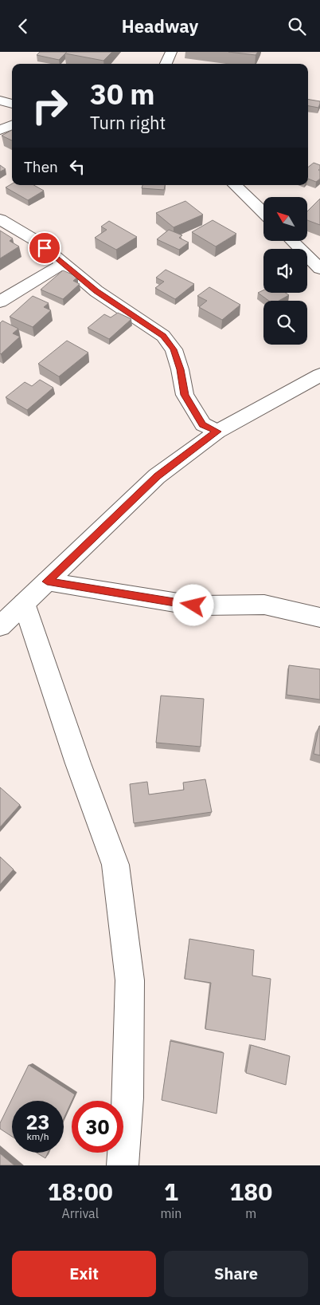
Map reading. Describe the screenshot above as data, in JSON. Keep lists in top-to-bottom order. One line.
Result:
{"north":"top left","page":{"header":"Headway","turn":["30 m","Turn right"],"then":"Then","speed":"23 km/h","limit":"30","eta":["18:00","Arrival","1","min","180","m"],"buttons":["Exit","Share"]}}
